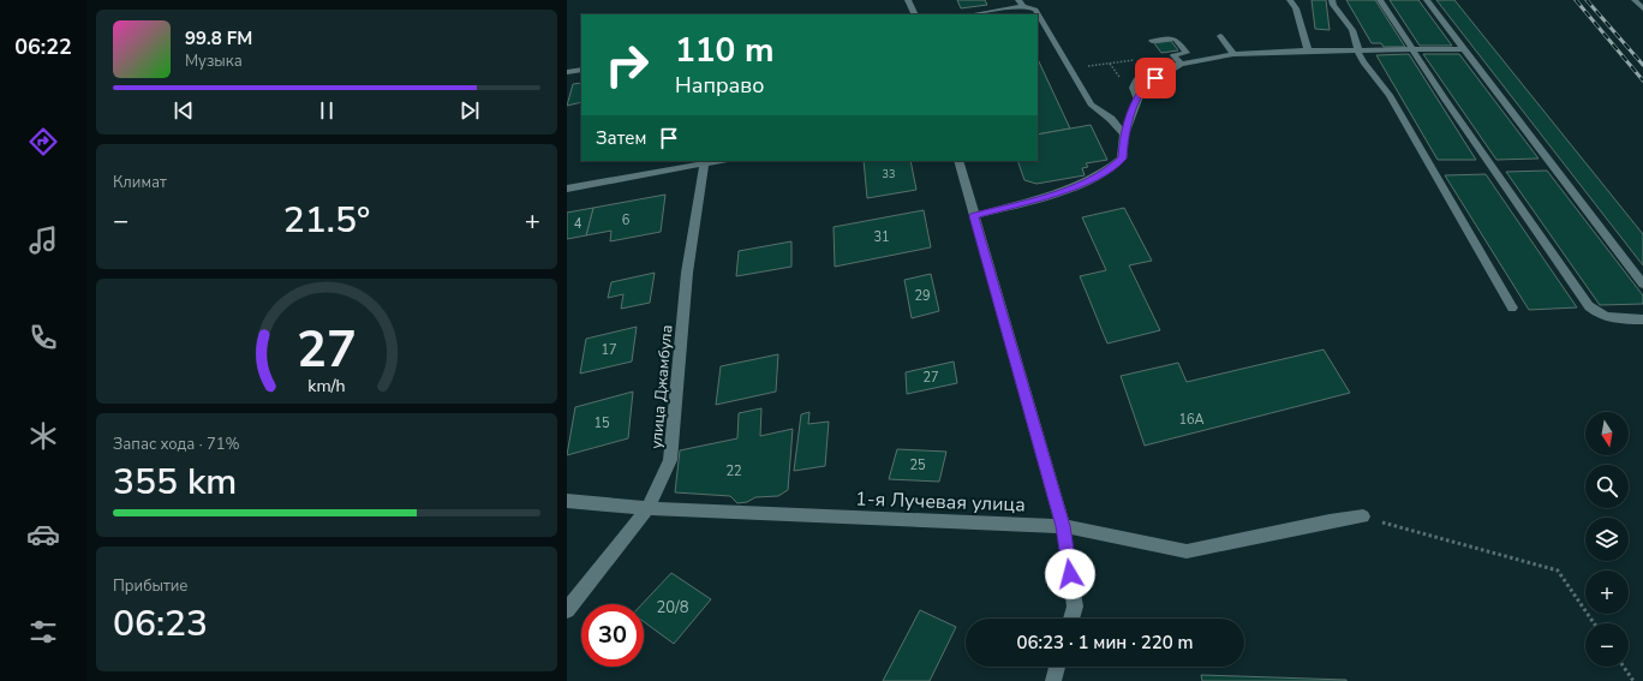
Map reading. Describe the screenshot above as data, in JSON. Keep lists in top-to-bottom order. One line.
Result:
{"streets":{"street":["улица Джамбула","1-я Лучевая улица"]},"crossings":[["улица Джамбула","1-я Лучевая улица"]],"house_numbers":["33","6","4","31","29","17","27","16А","15","25","22","20/8"],"north":"bottom","page":{"tabs":"06:22","turn":["110 m","Направо"],"song":["99.8 FM","Музыка"],"then":"Затем","tile":["Климат",["Запас хода · 71%","355 km"],["Прибытие","06:23"]],"heat":["−","21.5°","+"],"map_buttons":["+","−"],"limit":"30","trip":"06:23 · 1 мин · 220 m","gauge":["27","km/h"]}}
